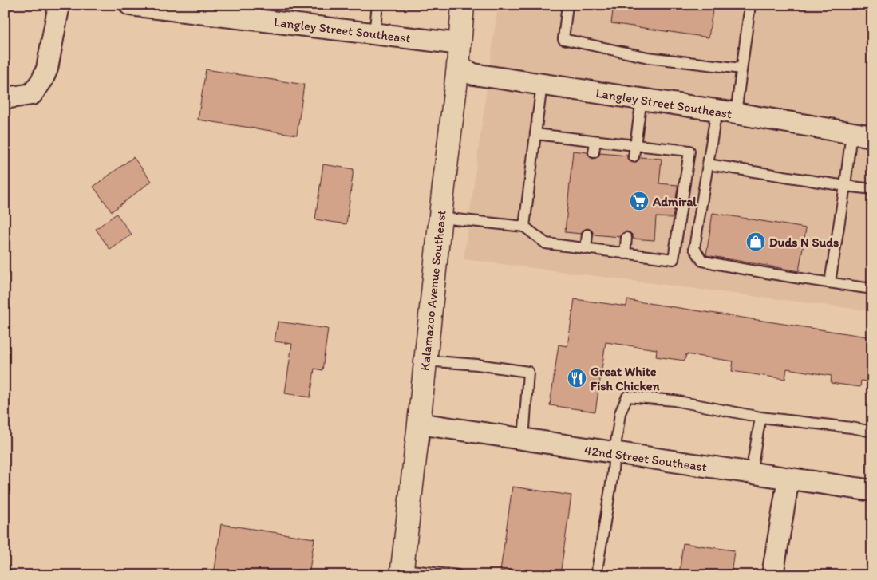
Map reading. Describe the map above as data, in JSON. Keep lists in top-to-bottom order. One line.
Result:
{"streets":{"main road":["Kalamazoo Avenue Southeast"],"street":["Langley Street Southeast","42nd Street Southeast"]},"crossings":[["Langley Street Southeast","Kalamazoo Avenue Southeast"],["Kalamazoo Avenue Southeast","42nd Street Southeast"]],"places":{"supermarket":["Admiral"],"shop":["Duds N Suds"],"restaurant":["Great White Fish Chicken"]}}
